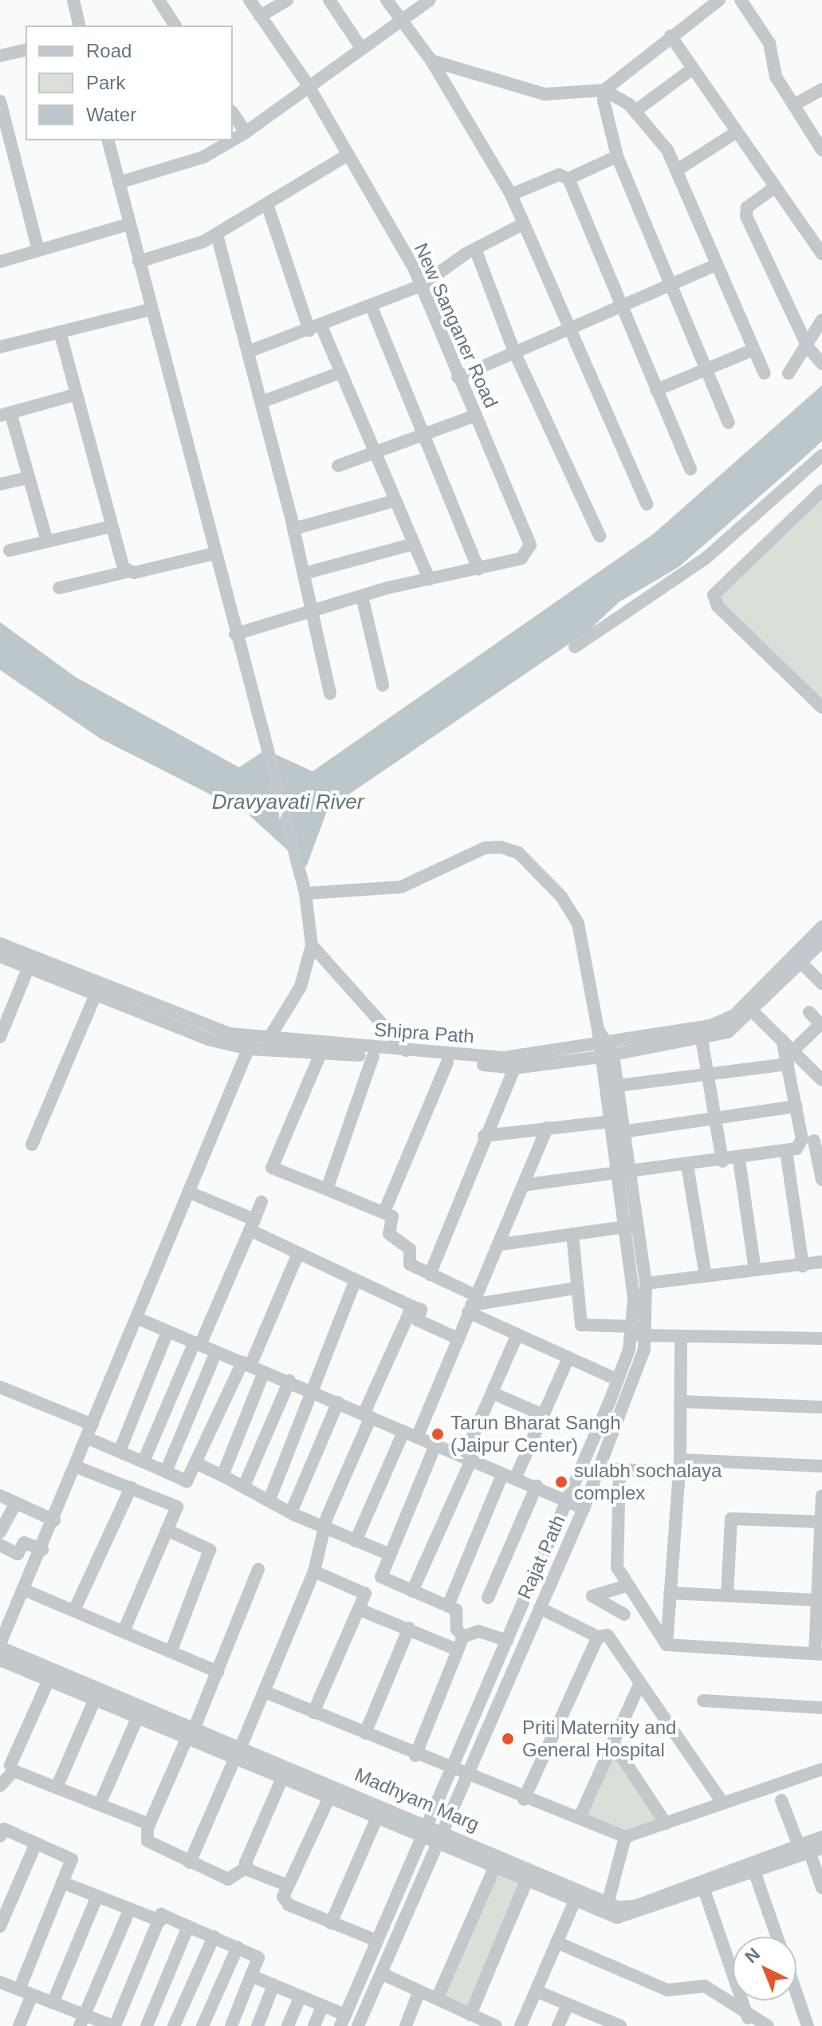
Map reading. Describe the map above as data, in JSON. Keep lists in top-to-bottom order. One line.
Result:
{"streets":{"street":["New Sanganer Road","Shipra Path","Rajat Path","Madhyam Marg"]},"crossings":[["Shipra Path","Rajat Path"],["Rajat Path","Madhyam Marg"]],"water":["Dravyavati River"],"places":["Tarun Bharat Sangh (Jaipur Center)","sulabh sochalaya complex","Priti Maternity and General Hospital"],"legend":["Road","Park","Water"],"north":"top left"}
